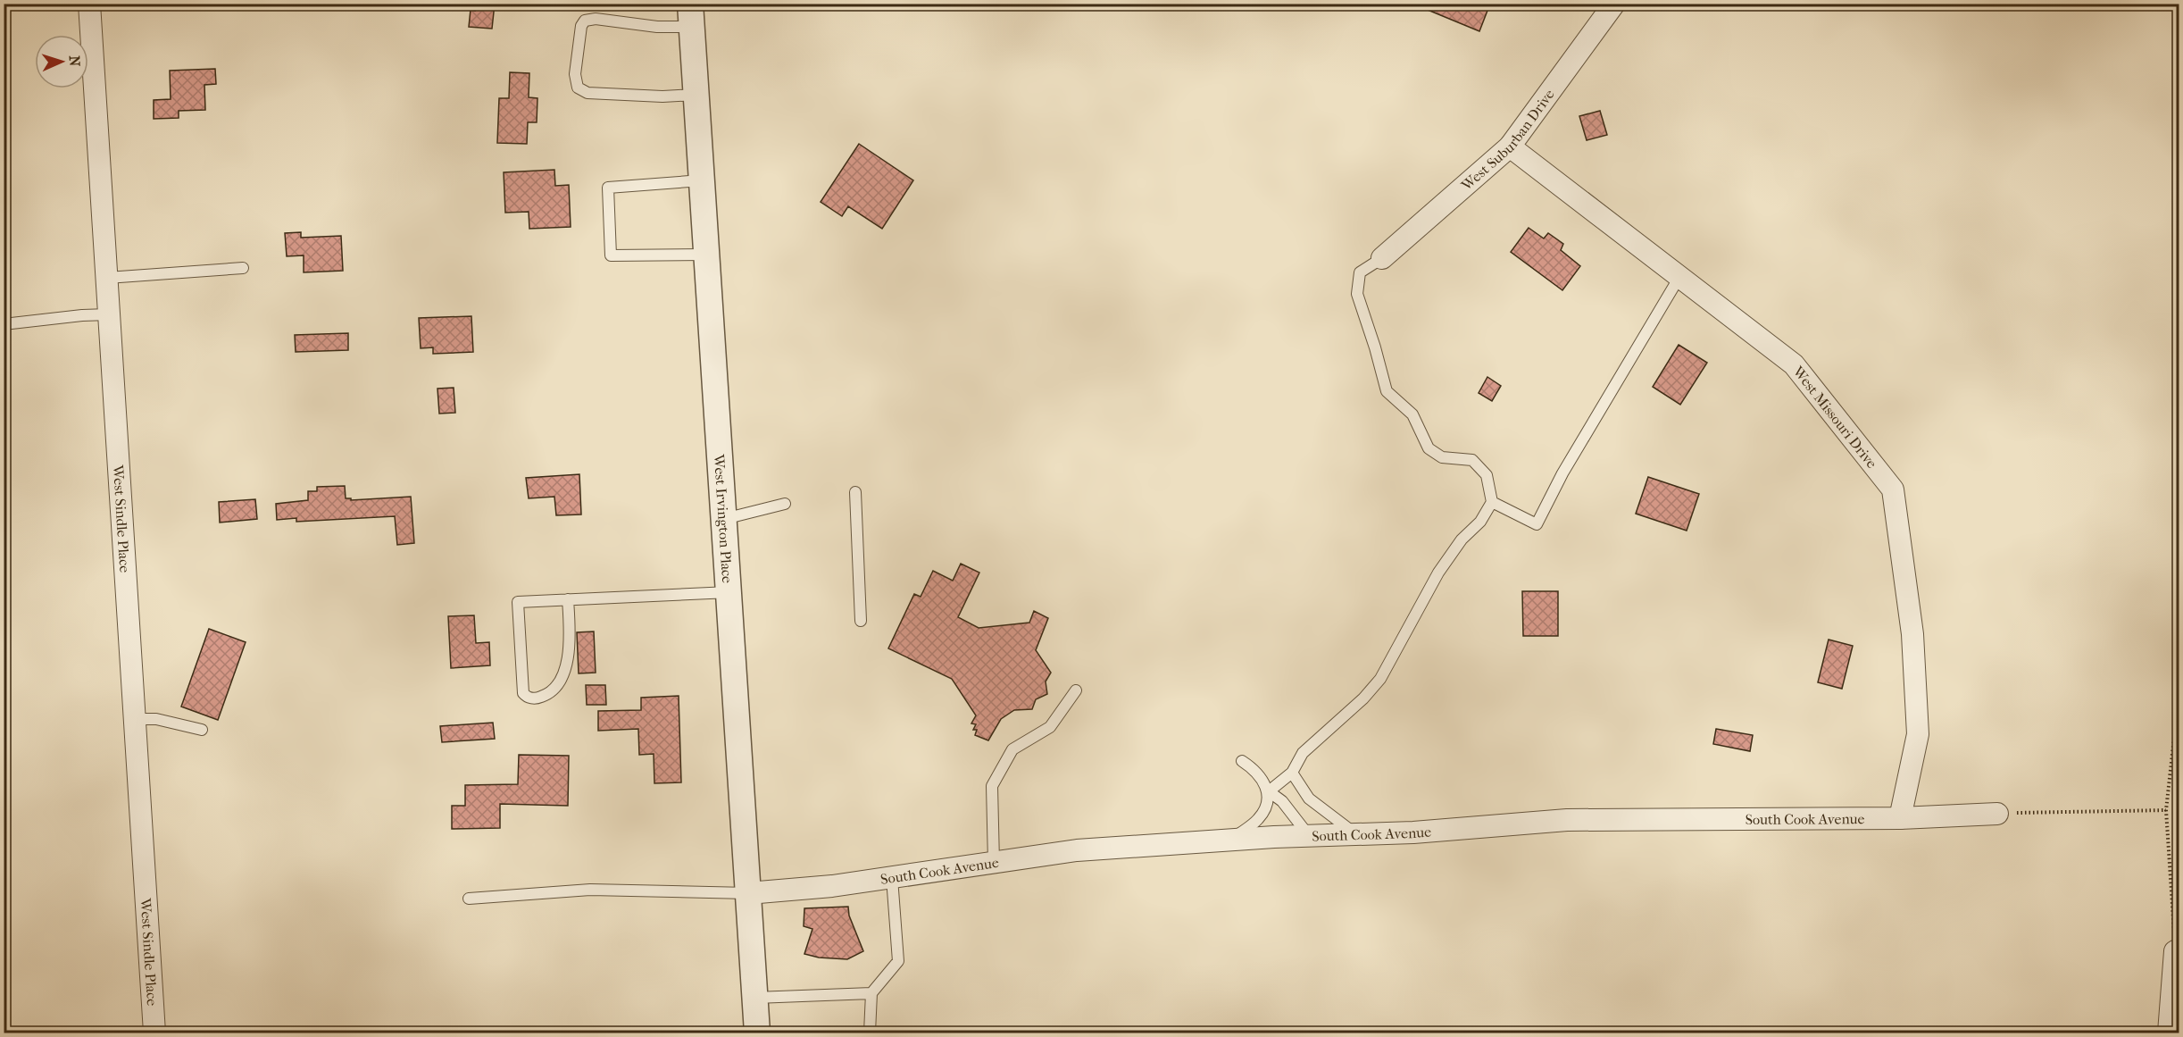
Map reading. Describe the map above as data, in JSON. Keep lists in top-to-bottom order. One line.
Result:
{"streets":{"street":["West Suburban Drive","West Missouri Drive","West Sindle Place","West Irvington Place","South Cook Avenue"]},"crossings":[["West Suburban Drive","West Missouri Drive"],["West Missouri Drive","South Cook Avenue"],["West Irvington Place","South Cook Avenue"]],"north":"right"}
